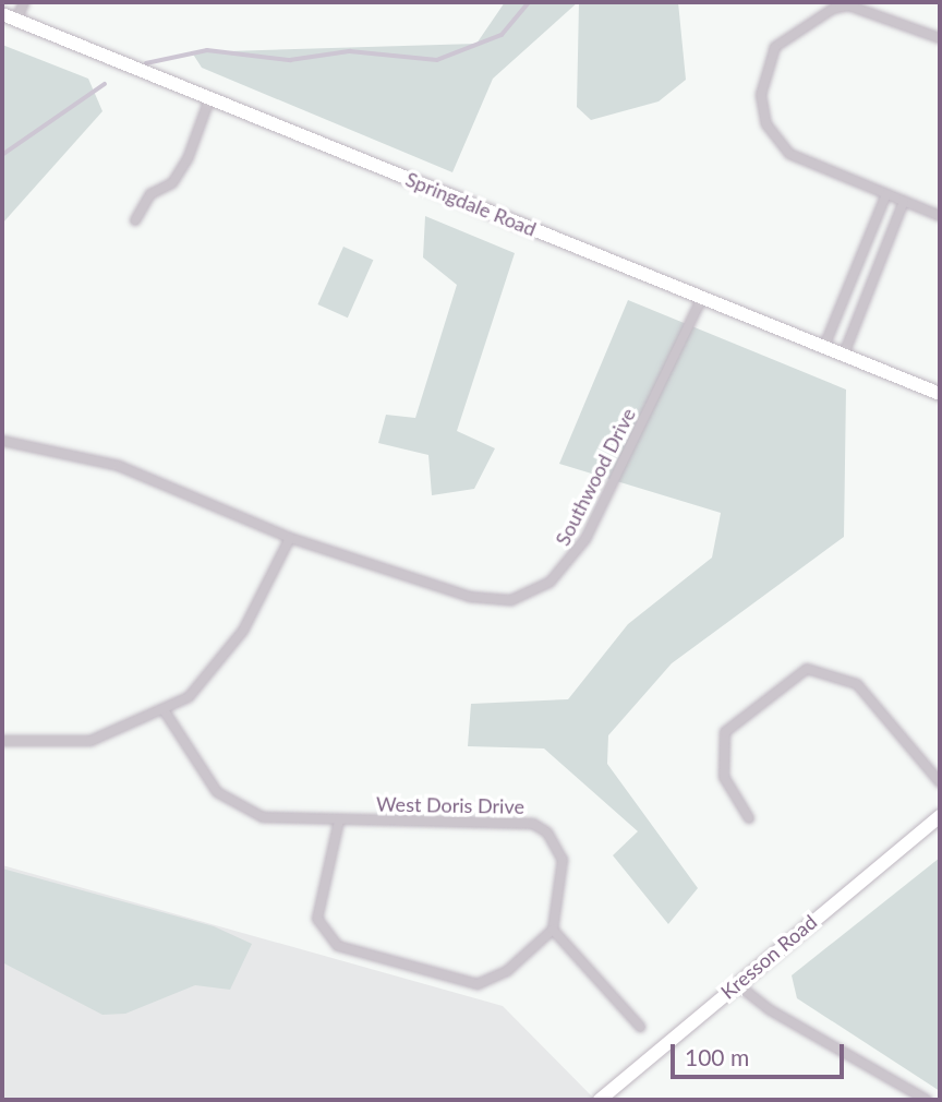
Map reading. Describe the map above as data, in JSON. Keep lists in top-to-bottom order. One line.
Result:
{"streets":{"main road":["Springdale Road","Kresson Road"],"street":["Southwood Drive","West Doris Drive"]},"crossings":[["Springdale Road","Southwood Drive"]],"scale_bar":"100 m"}
